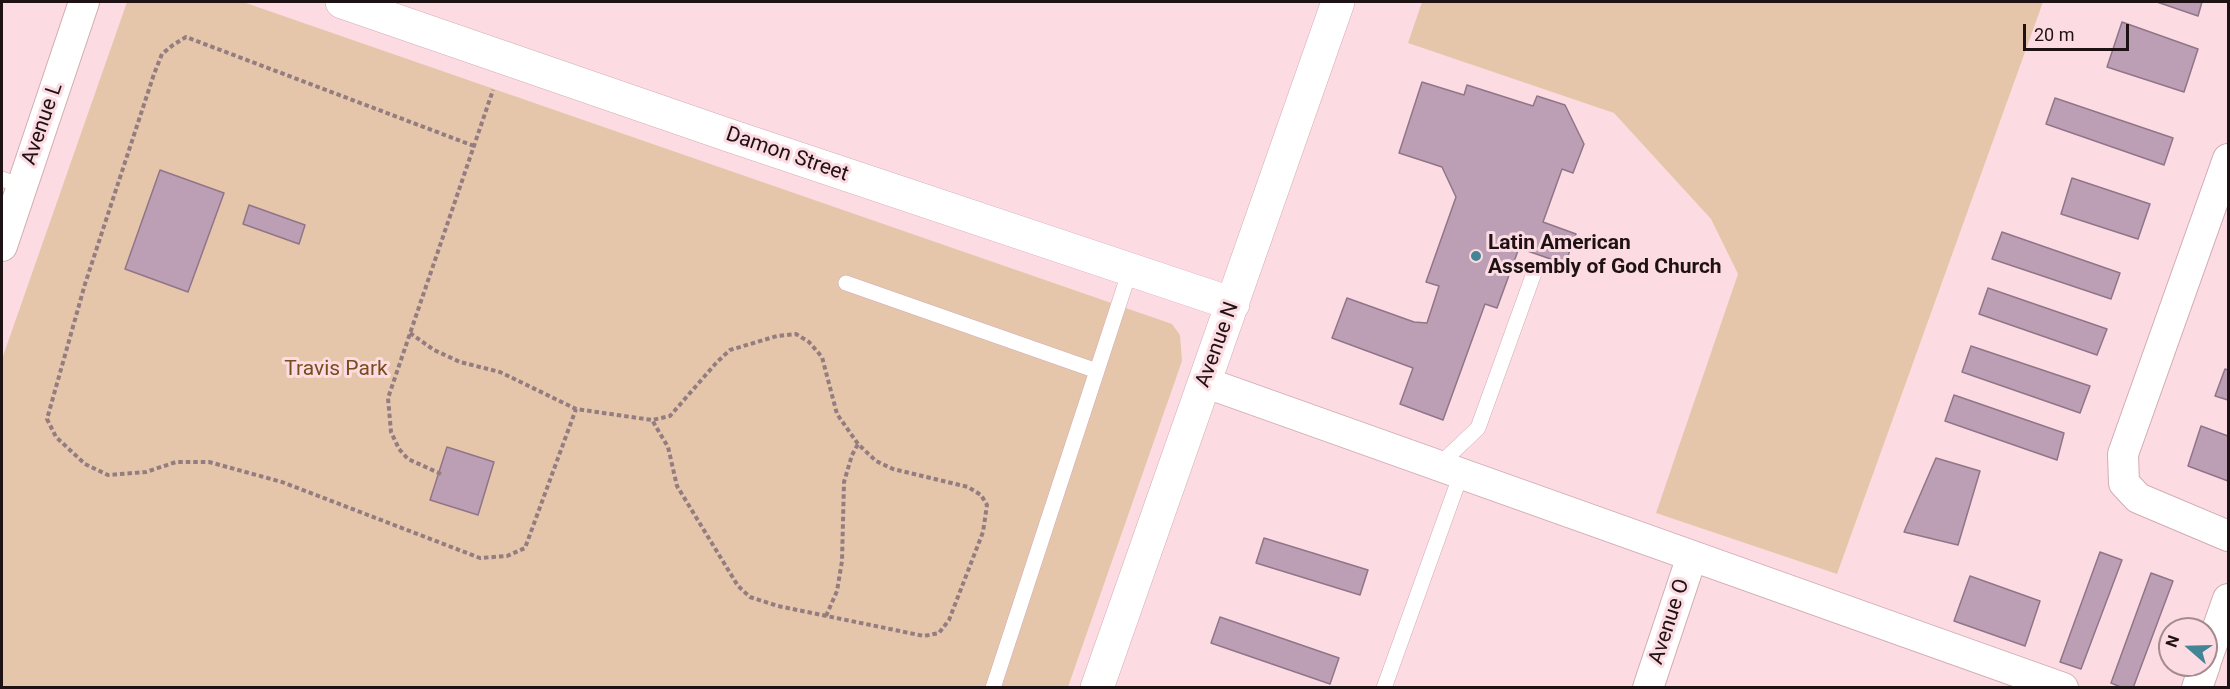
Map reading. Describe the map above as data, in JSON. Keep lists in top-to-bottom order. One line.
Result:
{"streets":{"street":["Avenue L","Damon Street","Avenue N","Avenue O"]},"crossings":[["Damon Street","Avenue N"]],"parks":["Travis Park"],"places":["Latin American Assembly of God Church"],"scale_bar":"20 m","north":"left"}
